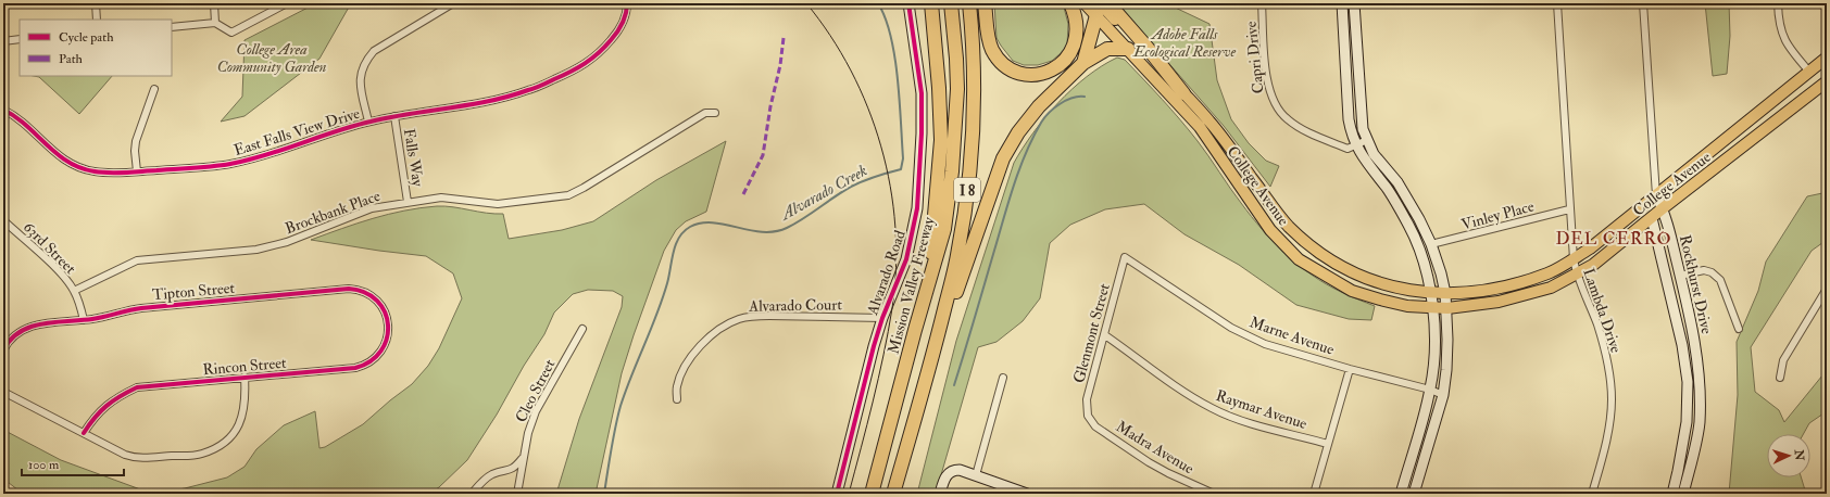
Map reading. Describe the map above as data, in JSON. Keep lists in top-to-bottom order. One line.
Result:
{"streets":{"highway":["I 8","Mission Valley Freeway"],"main road":["College Avenue"],"street":["Capri Drive","East Falls View Drive","Falls Way","Brockbank Place","Vinley Place","63rd Street","Alvarado Road","Rockhurst Drive","Tipton Street","Alvarado Court","Lambda Drive","Glenmont Street","Marne Avenue","Rincon Street","Cleo Street","Raymar Avenue","Madra Avenue"]},"crossings":[["East Falls View Drive","Falls Way"],["Falls Way","Brockbank Place"],["College Avenue","Rockhurst Drive"],["College Avenue","Lambda Drive"],["Brockbank Place","63rd Street"],["Vinley Place","Lambda Drive"],["63rd Street","Tipton Street"],["Alvarado Road","Alvarado Court"],["Tipton Street","Rincon Street"],["Glenmont Street","Marne Avenue"],["Glenmont Street","Raymar Avenue"],["Glenmont Street","Madra Avenue"]],"districts":["DEL CERRO"],"water":["Alvarado Creek"],"parks":["Adobe Falls Ecological Reserve","College Area Community Garden"],"legend":["Cycle path","Path"],"scale_bar":"100 m","north":"right"}
